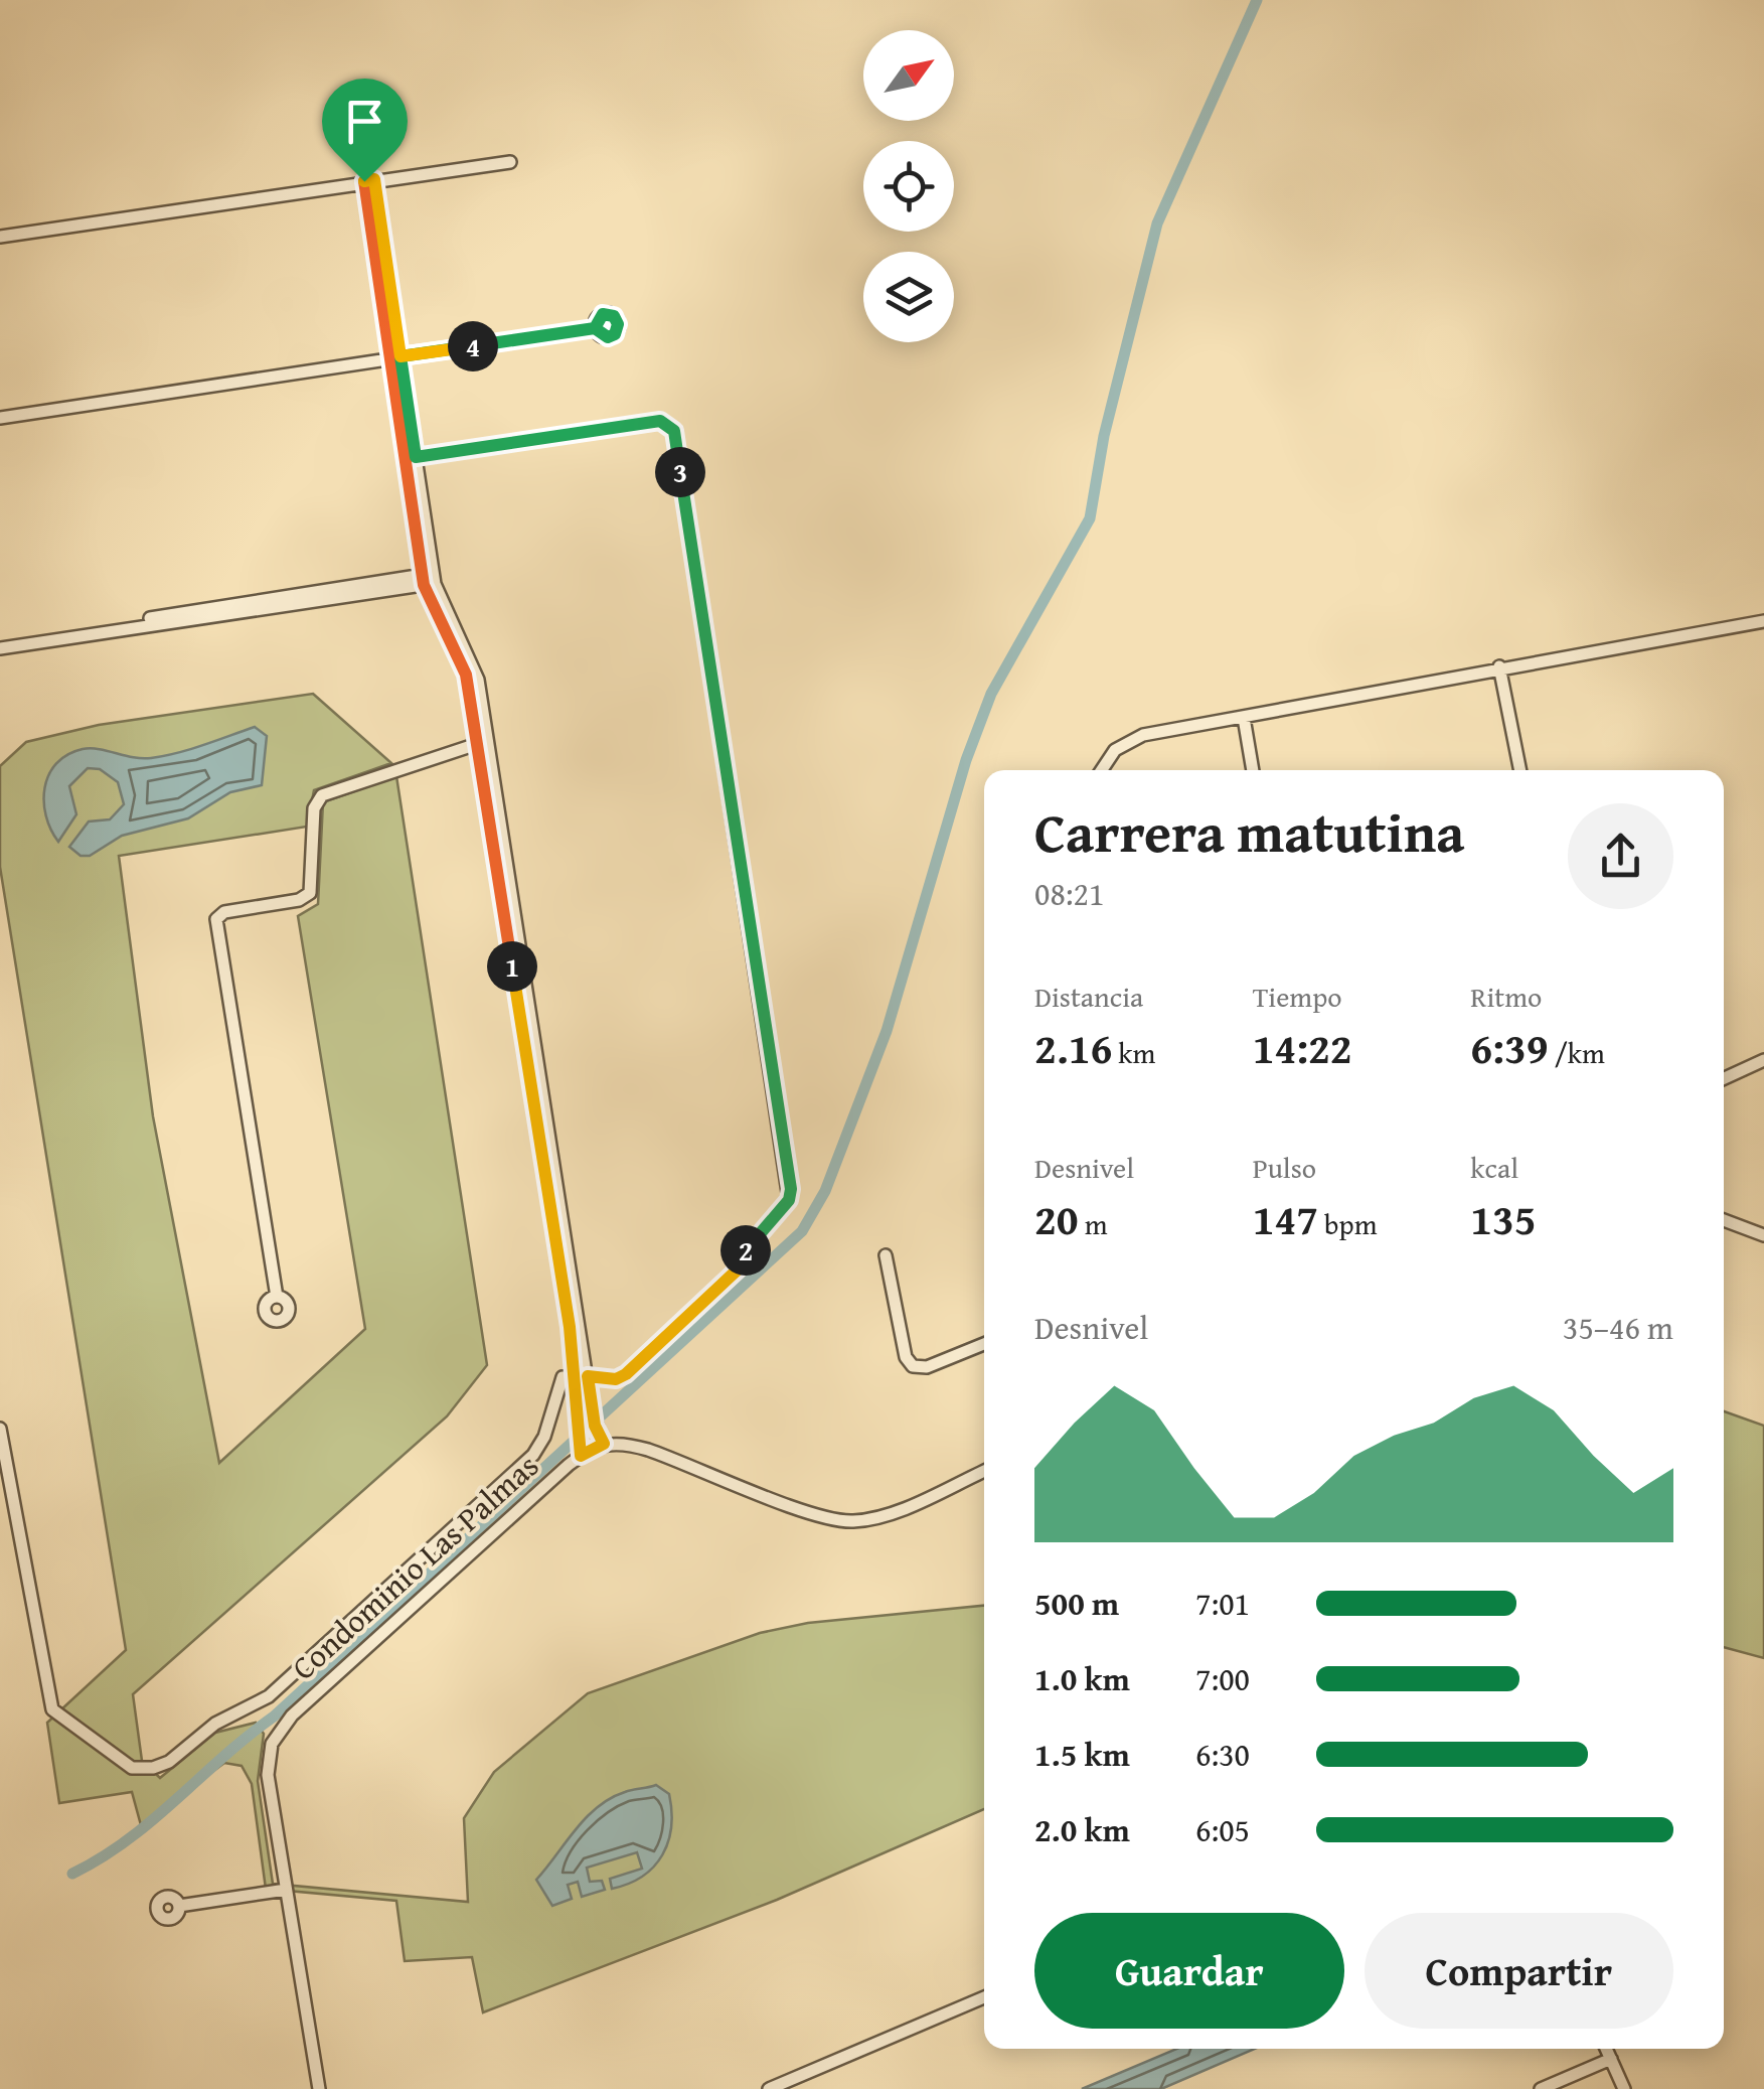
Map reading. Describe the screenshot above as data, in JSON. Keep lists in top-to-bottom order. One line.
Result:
{"streets":{"street":["Condominio Las Palmas"]},"north":"top right","page":{"pins":["4","3","1","2"],"heading":["Carrera matutina","08:21"],"stats":[["Distancia","2.16 km"],["Tiempo","14:22"],["Ritmo","6:39 /km"],["Desnivel","20 m"],["Pulso","147 bpm"],["kcal","135"]],"chart":["Desnivel","35–46 m"],"list":[{"name":"500 m","note":"7:01"},{"name":"1.0 km","note":"7:00"},{"name":"1.5 km","note":"6:30"},{"name":"2.0 km","note":"6:05"}],"buttons":["Guardar","Compartir"]}}
